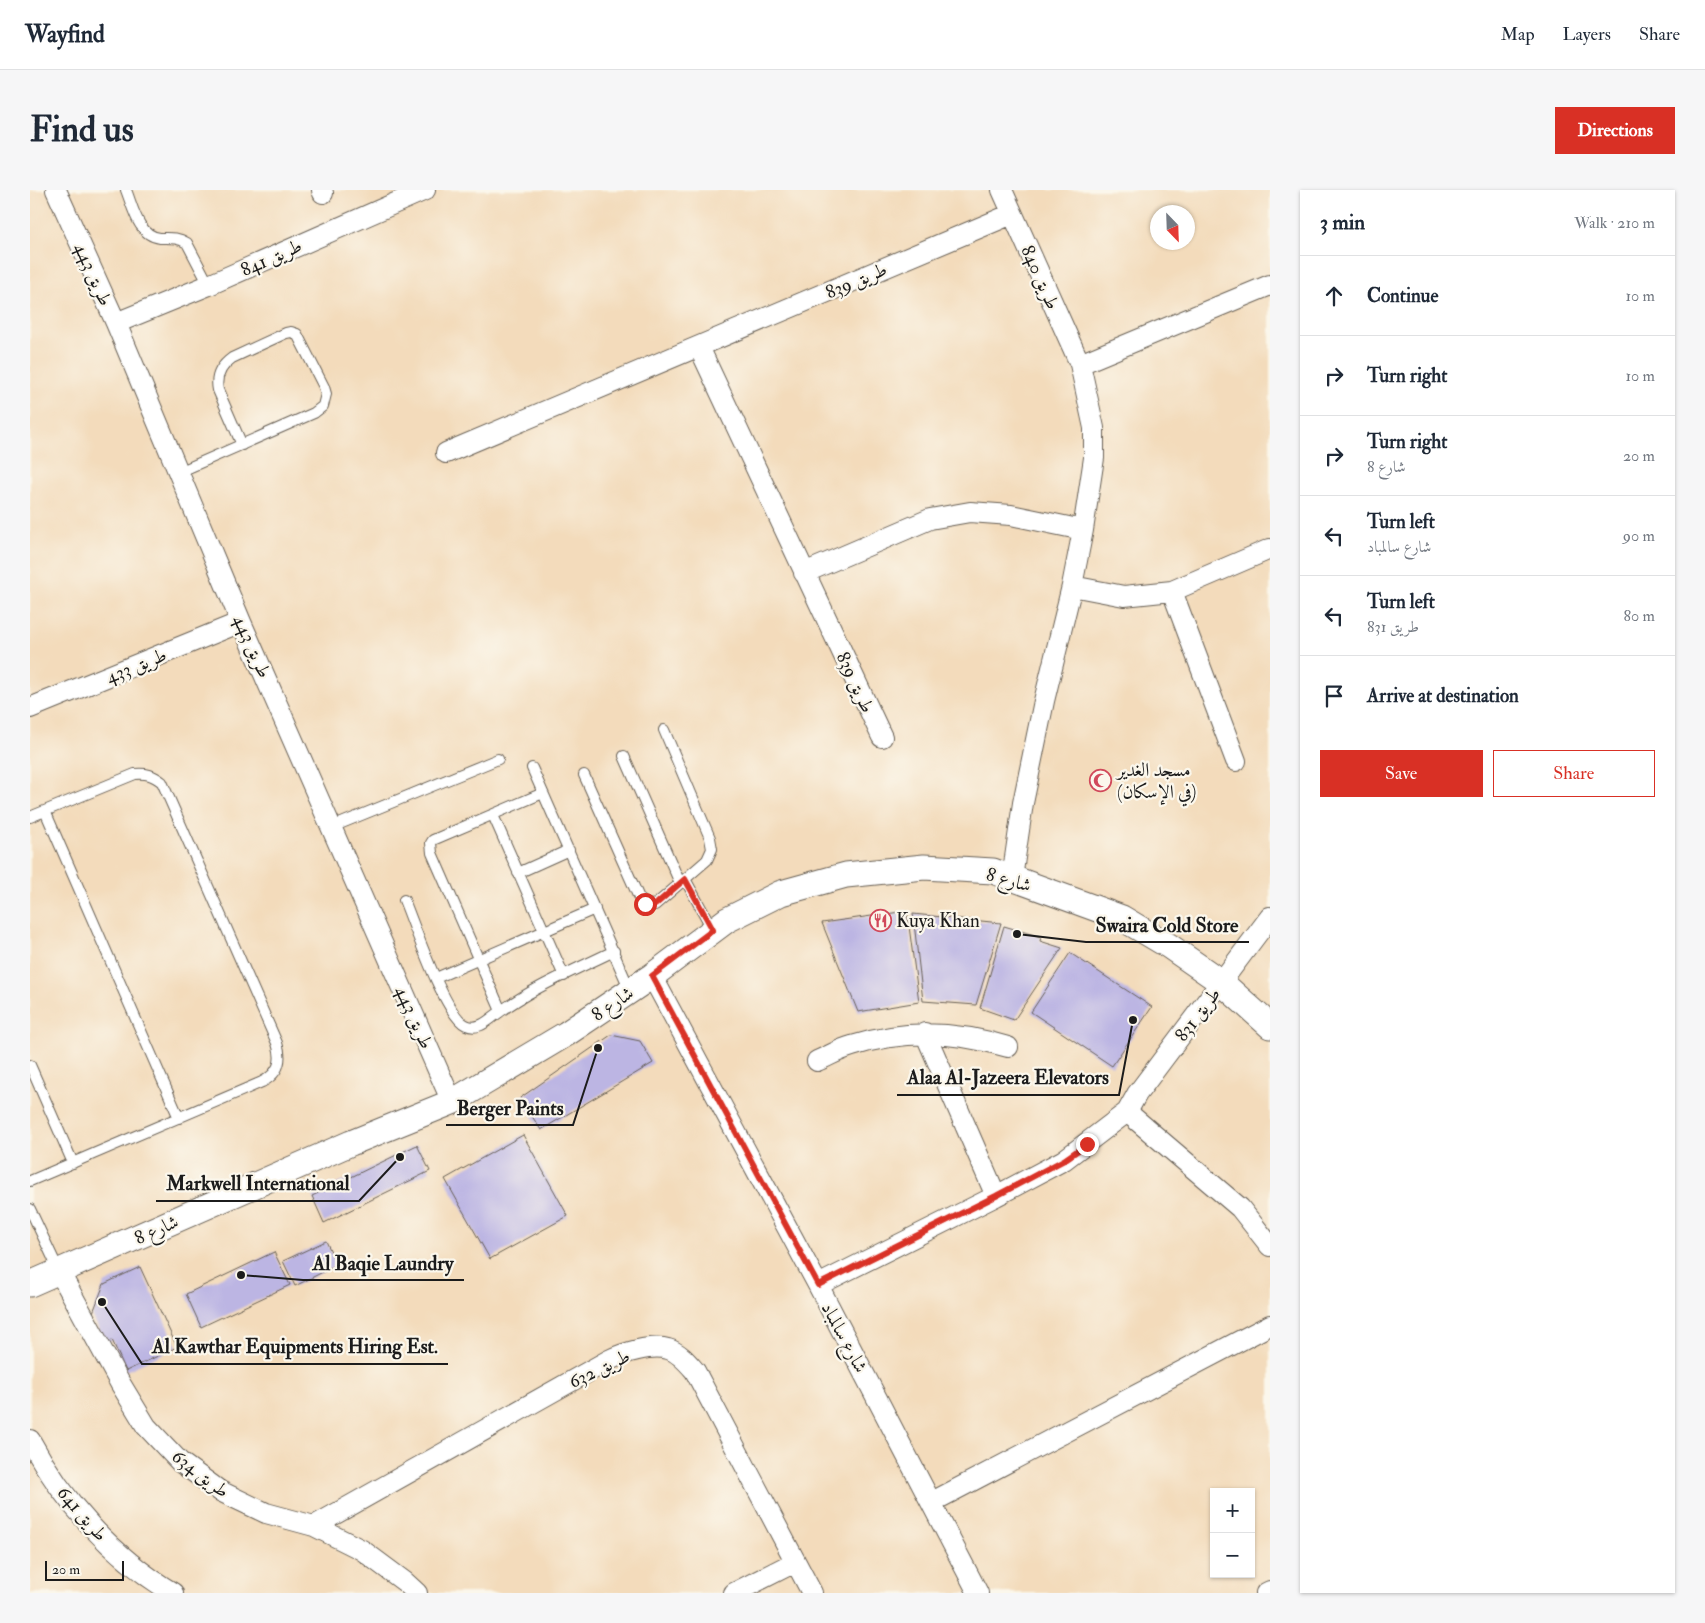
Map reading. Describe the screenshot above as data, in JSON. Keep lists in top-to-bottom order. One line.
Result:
{"streets":{"street":["طريق 841","طريق 443","طريق 840","طريق 839","طريق 433","شارع 8","طريق 831","شارع سالمباد","طريق 632","طريق 634","طريق 641"]},"crossings":[["طريق 841","طريق 443"],["طريق 443","طريق 433"],["طريق 443","شارع 8"],["طريق 840","طريق 839"],["طريق 840","شارع 8"],["شارع 8","طريق 831"],["شارع 8","شارع سالمباد"],["شارع 8","طريق 634"],["طريق 831","شارع سالمباد"],["طريق 632","طريق 634"]],"places":{"mosque":["مسجد الغدير (في الإسكان)"],"restaurant":["Kuya Khan"],"other":["Swaira Cold Store","Alaa Al-Jazeera Elevators","Berger Paints","Markwell International","Al Baqie Laundry","Al Kawthar Equipments Hiring Est."]},"scale_bar":"20 m","north":"bottom right","page":{"header":"Wayfind","nav":["Map","Layers","Share"],"buttons":["Directions",["Save","Share"]],"title":"Find us","heading":["3 min","Walk · 210 m"],"list":[["Continue","10 m"],["Turn right","10 m"],["Turn right","شارع 8","20 m"],["Turn left","شارع سالمباد","90 m"],["Turn left","طريق 831","80 m"],"Arrive at destination"],"map_buttons":["+","−"],"scale":"20 m"}}
